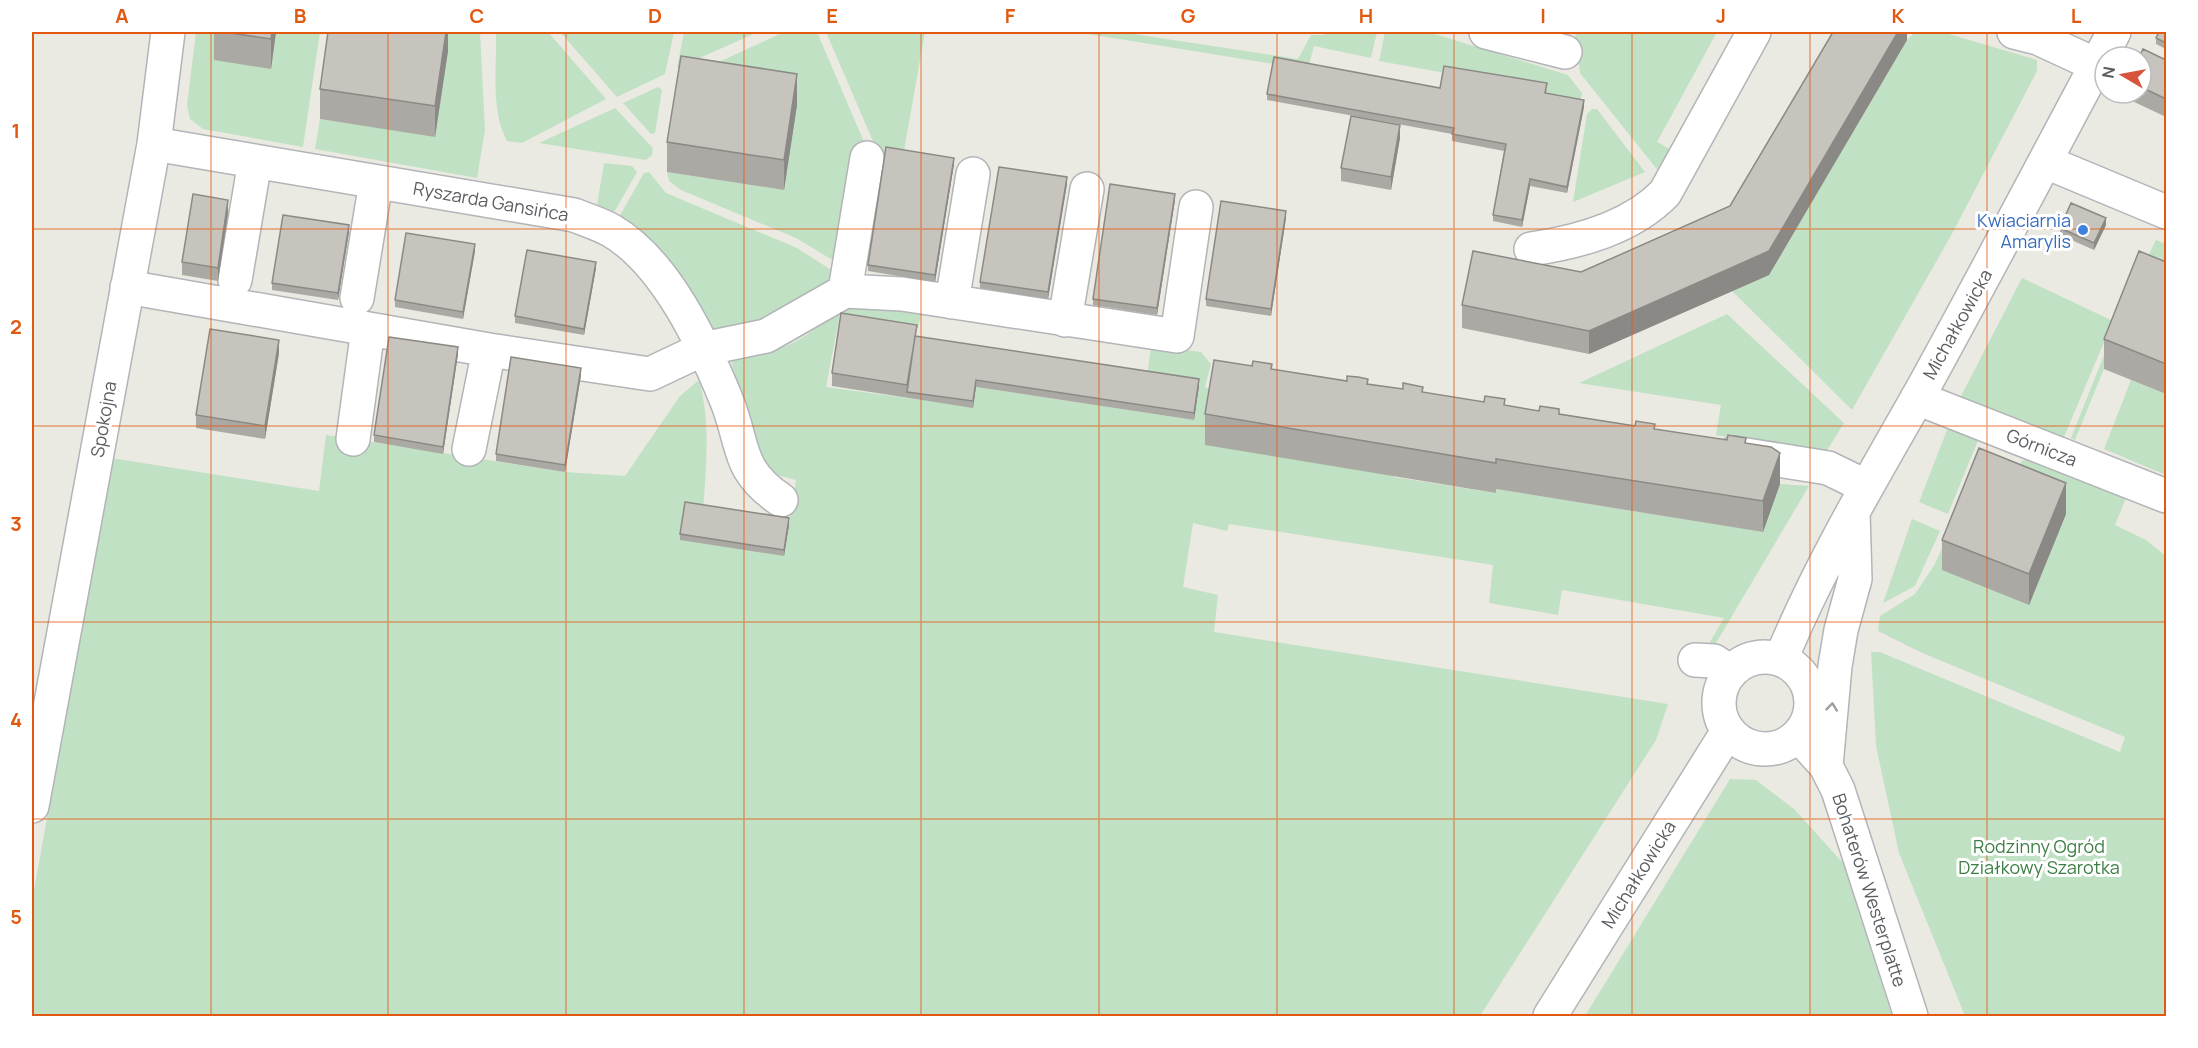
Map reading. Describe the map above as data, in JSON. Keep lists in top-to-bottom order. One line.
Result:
{"streets":{"street":["Ryszarda Gansińca","Michałkowicka","Spokojna","Górnicza","Bohaterów Westerplatte"]},"crossings":[["Ryszarda Gansińca","Spokojna"],["Michałkowicka","Górnicza"],["Michałkowicka","Bohaterów Westerplatte"]],"parks":["Rodzinny Ogród Działkowy Szarotka"],"places":["Kwiaciarnia Amarylis"],"north":"left","grid":{"columns":["A","B","C","D","E","F","G","H","I","J","K","L"],"rows":["1","2","3","4","5"]}}
